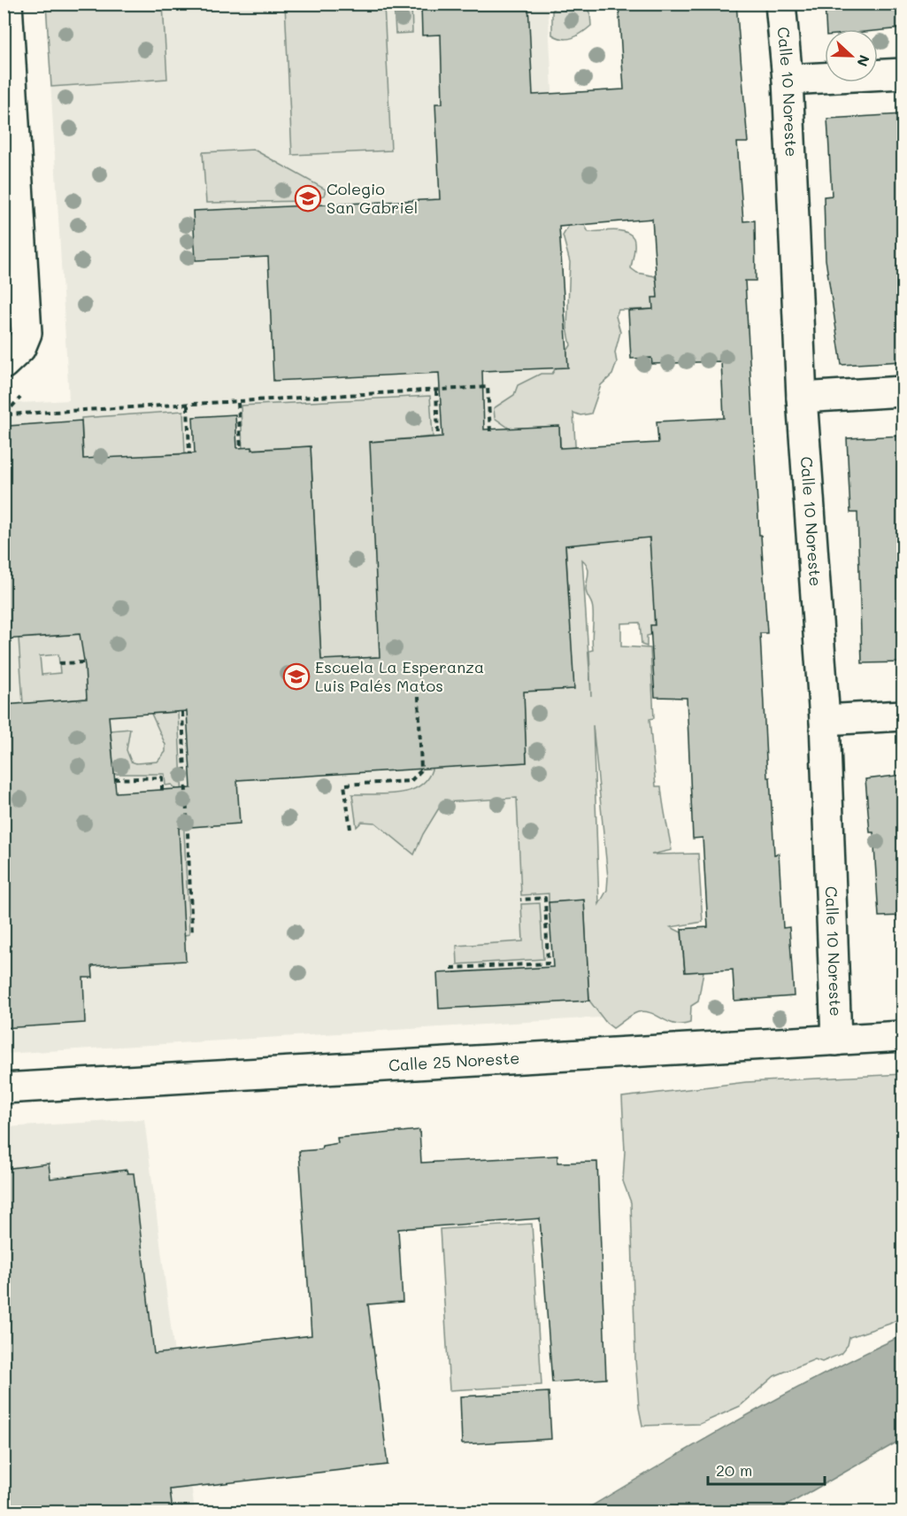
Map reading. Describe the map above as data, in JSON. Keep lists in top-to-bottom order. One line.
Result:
{"streets":{"street":["Calle 10 Noreste","Calle 25 Noreste"]},"crossings":[["Calle 10 Noreste","Calle 25 Noreste"]],"places":{"school or university":["Colegio San Gabriel","Escuela La Esperanza Luis Palés Matos"]},"scale_bar":"20 m","north":"right"}
